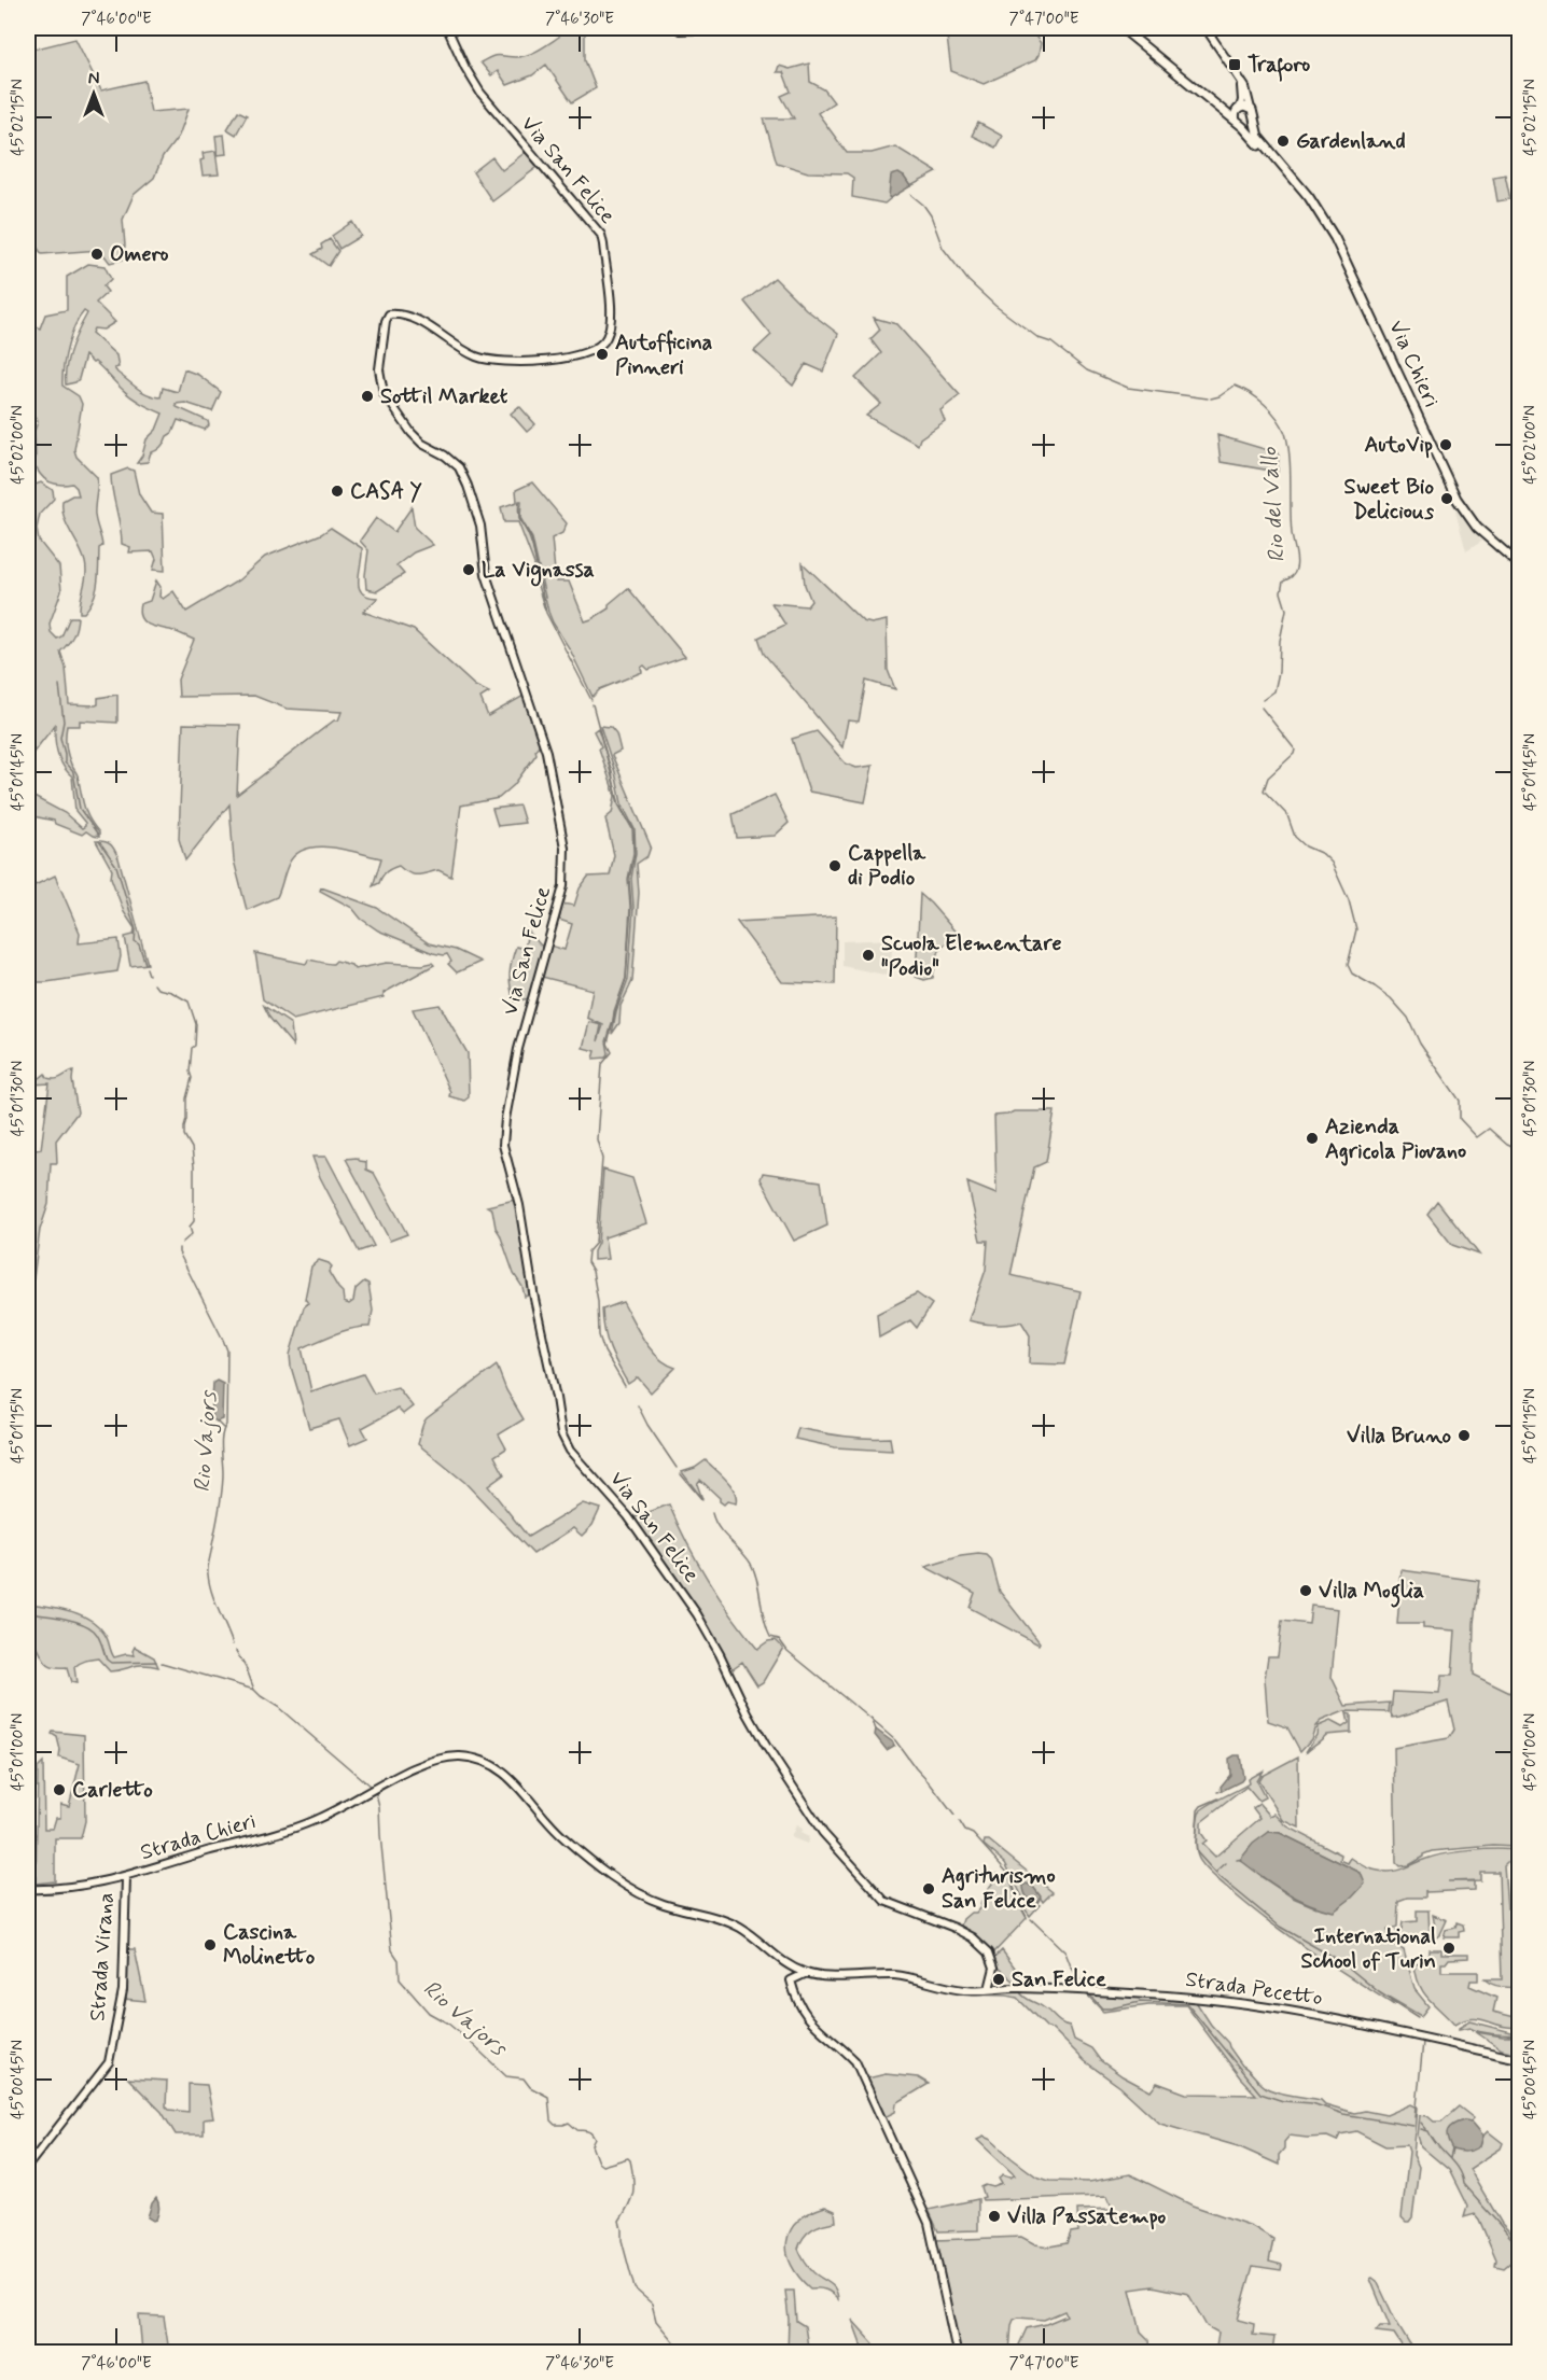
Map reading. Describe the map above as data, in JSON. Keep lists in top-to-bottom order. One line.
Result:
{"streets":{"main road":["Via Chieri"],"street":["Via San Felice","Strada Chieri","Strada Virana","Strada Pecetto"]},"crossings":[["Via San Felice","Strada Pecetto"],["Strada Chieri","Strada Virana"]],"water":["Rio del Vallo","Rio Vajors"],"places":{"transit":["Traforo"],"other":["Gardenland","Omero","Autofficina Pinneri","Sottil Market","AutoVip","CASA Y","Sweet Bio Delicious","La Vignassa","Cappella di Podio","Scuola Elementare \"Podio\"","Azienda Agricola Piovano","Villa Bruno","Villa Moglia","Carletto","Agriturismo San Felice","Cascina Molinetto","International School of Turin","San Felice","Villa Passatempo"]},"north":"top","coordinates":["7°46'00\"E","7°46'30\"E","7°47'00\"E","45°02'15\"N","45°02'00\"N","45°01'45\"N","45°01'30\"N","45°01'15\"N","45°01'00\"N","45°00'45\"N"]}
